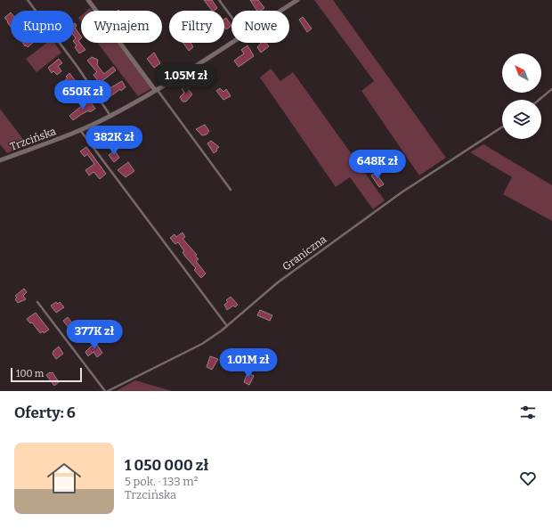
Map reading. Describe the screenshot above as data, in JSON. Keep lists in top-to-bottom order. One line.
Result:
{"streets":{"street":["Trzcińska"],"lane":["Graniczna"]},"scale_bar":"100 m","north":"top left","page":{"chip":["Kupno","Wynajem","Filtry","Nowe"],"price":["1.05M zł","650K zł","382K zł","648K zł","377K zł","1.01M zł"],"scale":"100 m","heading":"Oferty: 6","list":[{"name":"1 050 000 zł","note":"5 pok. · 133 m² · Trzcińska"}]}}
